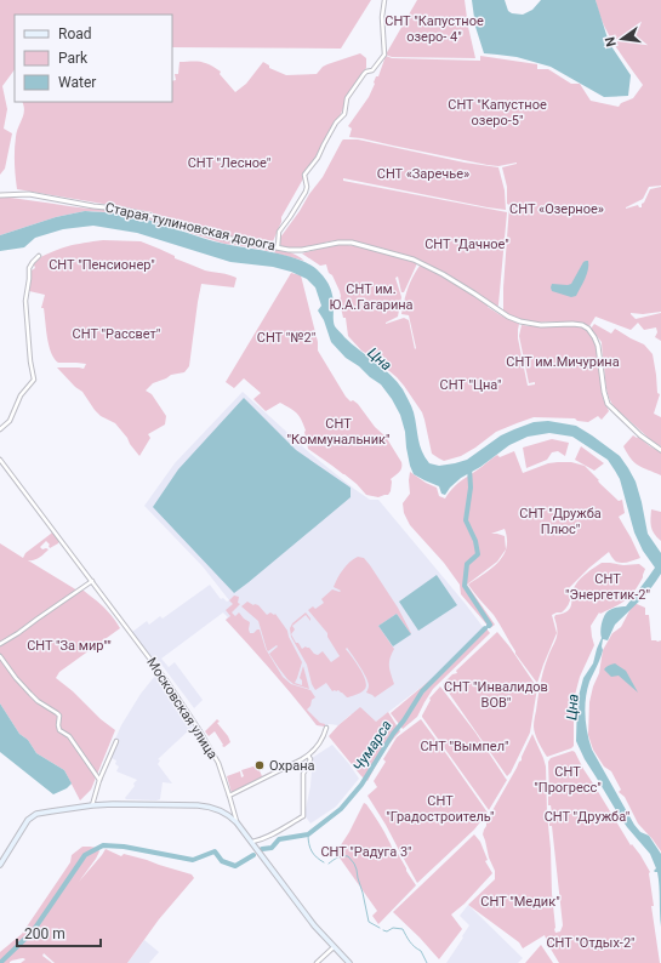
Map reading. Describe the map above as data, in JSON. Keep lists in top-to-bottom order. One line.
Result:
{"streets":{"main road":["Московская улица"],"street":["Старая тулиновская дорога"]},"water":["Цна","Чумарса"],"parks":["СНТ \"Капустное озеро- 4\"","СНТ \"Капустное озеро-5\"","СНТ \"Лесное\"","СНТ «Заречье»","СНТ «Озерное»","СНТ \"Дачное\"","СНТ \"Пенсионер\"","СНТ им. Ю.А.Гагарина","СНТ \"Рассвет\"","СНТ \"№2\"","СНТ им.Мичурина","СНТ \"Цна\"","СНТ \"Коммунальник\"","СНТ \"Дружба Плюс\"","СНТ \"Энергетик-2\"","СНТ \"За мир\"\"","СНТ \"Инвалидов ВОВ\"","СНТ \"Вымпел\"","СНТ \"Прогресс\"","СНТ \"Градостроитель\"","СНТ \"Дружба\"","СНТ \"Радуга 3\"","СНТ \"Медик\"","СНТ \"Отдых-2\""],"places":["Охрана"],"legend":["Road","Park","Water"],"scale_bar":"200 m","north":"left"}
